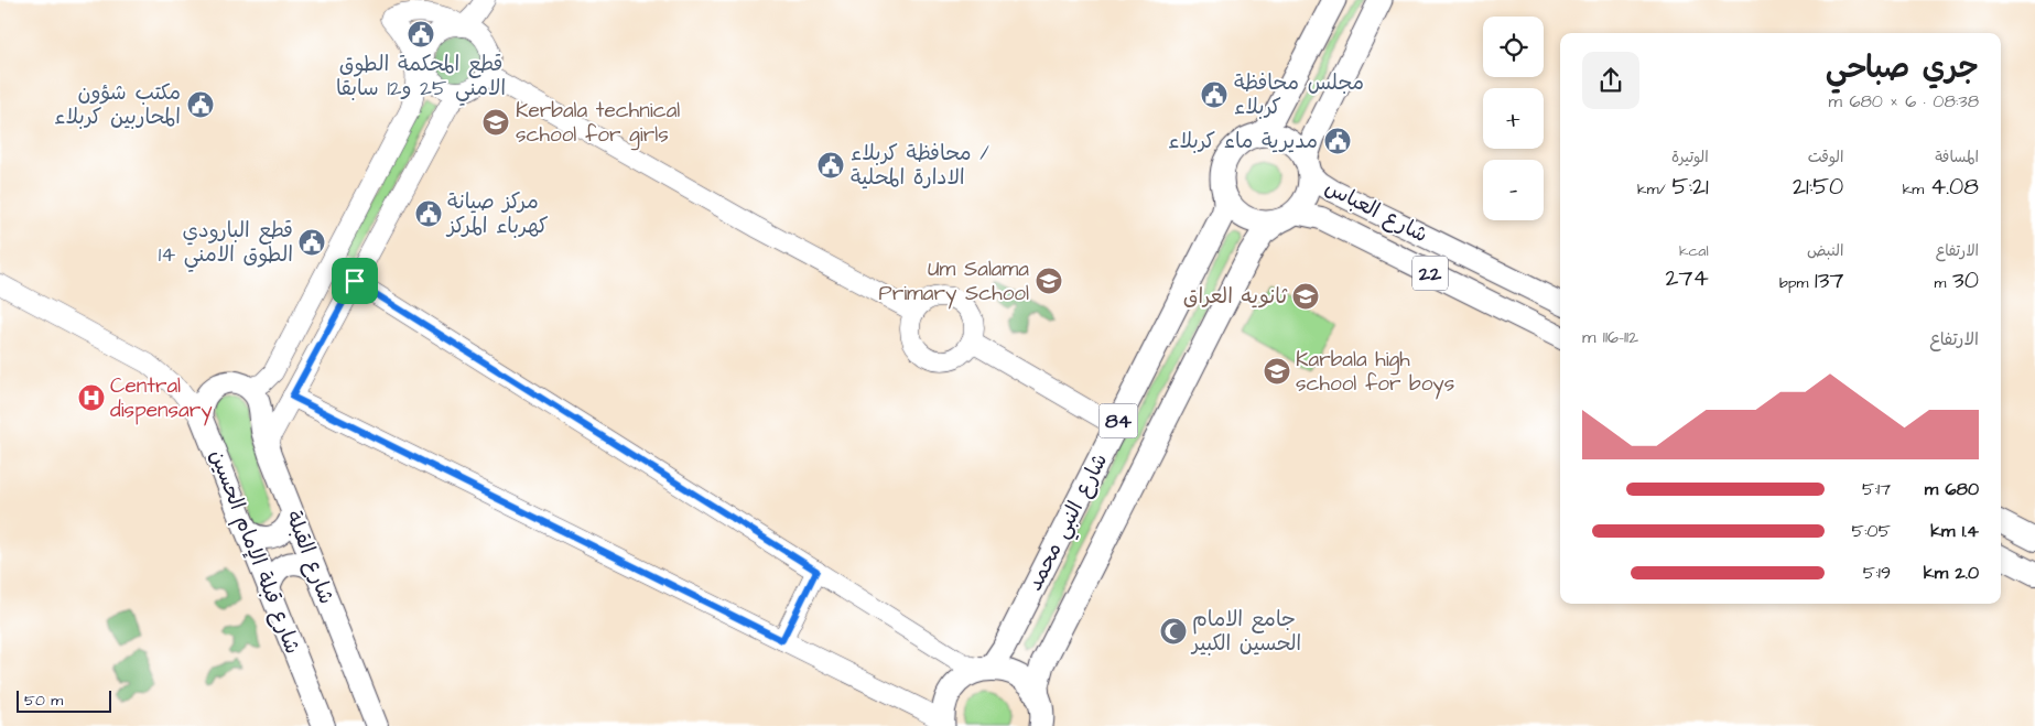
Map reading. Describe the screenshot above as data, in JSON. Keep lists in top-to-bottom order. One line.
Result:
{"streets":{"highway":["84","شارع النبي محمد"],"main road":["شارع العباس","22","شارع قبلة الإمام الحسين","شارع القبلة"]},"crossings":[["شارع العباس","84"],["شارع العباس","شارع النبي محمد"],["84","شارع النبي محمد"]],"places":{"public building":["قطع المحكمة الطوق الامني 25 و12 سابقا","مجلس محافظة كربلاء","مكتب شؤون المحاربين كربلاء","مديرية ماء كربلاء","محافظة كربلاء / الادارة المحلية","مركز صيانة كهرباء المركز","قطع البارودي الطوق الامني 14"],"school or university":["Kerbala technical school for girls","Um Salama Primary School","ثانويه العراق","Karbala high school for boys"],"hospital":["Central dispensary"],"mosque":["جامع الامام الحسين الكبير"]},"scale_bar":"50 m","page":{"map_buttons":["+","−"],"heading":["جري صباحي","08:38 · 6 × 680 m"],"stats":[["المسافة","4.08 km"],["الوقت","21:50"],["الوتيرة","5:21 /km"],["الارتفاع","30 m"],["النبض","137 bpm"],["kcal","274"]],"chart":["الارتفاع","112–116 m"],"list":[{"name":"680 m","note":"5:17"},{"name":"1.4 km","note":"5:05"},{"name":"2.0 km","note":"5:19"}],"scale":"50 m"}}
